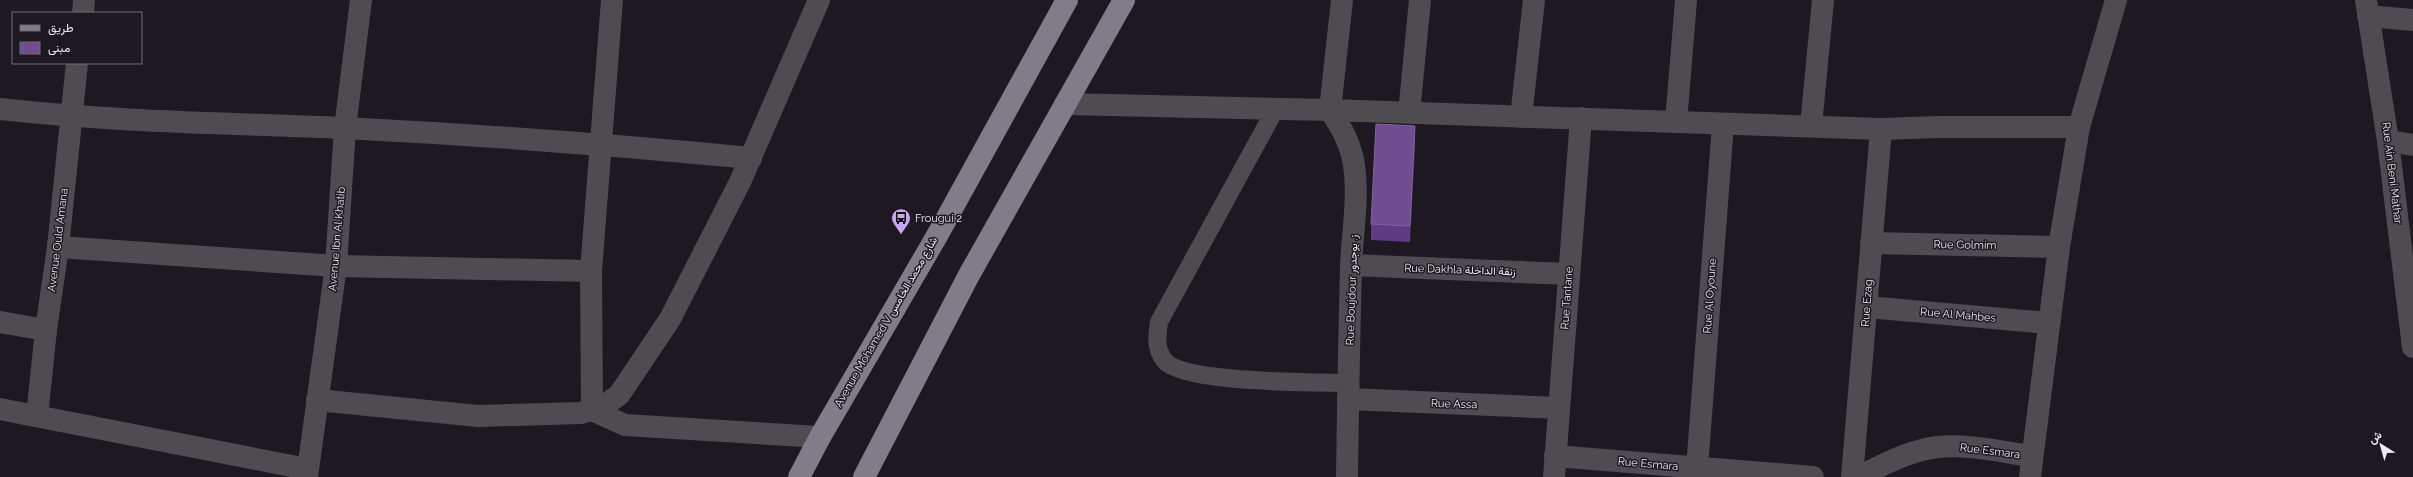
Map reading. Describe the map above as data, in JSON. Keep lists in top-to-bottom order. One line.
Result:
{"streets":{"main road":["Avenue Mohamed V شارع محمد الخامس"],"street":["Rue Ain Beni Mathar","Avenue Ibn Al Khatib","Avenue Ould Amana","Rue Golmim","Rue Dakhla زنقة الداخلة","Rue Boujdour ز. بوجدور","Rue Al Oyoune","Rue Tantane","Rue Ezag","Rue Al Mahbes","Rue Assa","Rue Esmara"]},"crossings":[["Rue Golmim","Rue Ezag"],["Rue Dakhla زنقة الداخلة","Rue Boujdour ز. بوجدور"],["Rue Dakhla زنقة الداخلة","Rue Tantane"],["Rue Boujdour ز. بوجدور","Rue Assa"],["Rue Al Oyoune","Rue Esmara"],["Rue Tantane","Rue Assa"],["Rue Tantane","Rue Esmara"],["Rue Ezag","Rue Al Mahbes"]],"places":{"bus stop":["Frougui 2"]},"legend":["طريق","مبنى"],"north":"top left"}
